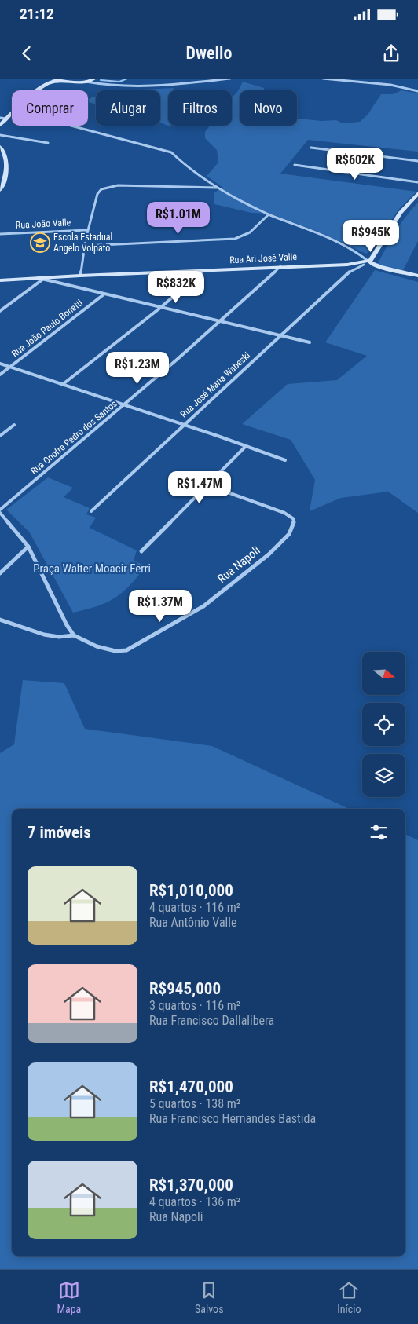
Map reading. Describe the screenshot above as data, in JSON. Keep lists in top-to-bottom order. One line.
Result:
{"streets":{"street":["Rua João Valle","Rua Ari José Valle","Rua João Paulo Bonetti","Rua José Maria Wabeski","Rua Onofre Pedro dos Santos","Rua Napoli"]},"crossings":[["Rua Ari José Valle","Rua José Maria Wabeski"],["Rua Ari José Valle","Rua Onofre Pedro dos Santos"]],"parks":["Praça Walter Moacir Ferri"],"places":{"school or university":["Escola Estadual Angelo Volpato"]},"north":"right","page":{"status":"21:12","header":"Dwello","chip":["Comprar","Alugar","Filtros","Novo"],"price":["R$602K","R$1.01M","R$945K","R$832K","R$1.23M","R$1.47M","R$1.37M"],"heading":"7 imóveis","list":[{"name":"R$1,010,000","note":"4 quartos · 116 m² · Rua Antônio Valle"},{"name":"R$945,000","note":"3 quartos · 116 m² · Rua Francisco Dallalibera"},{"name":"R$1,470,000","note":"5 quartos · 138 m² · Rua Francisco Hernandes Bastida"},{"name":"R$1,370,000","note":"4 quartos · 136 m² · Rua Napoli"}],"tabs":["Mapa","Salvos","Início"]}}
